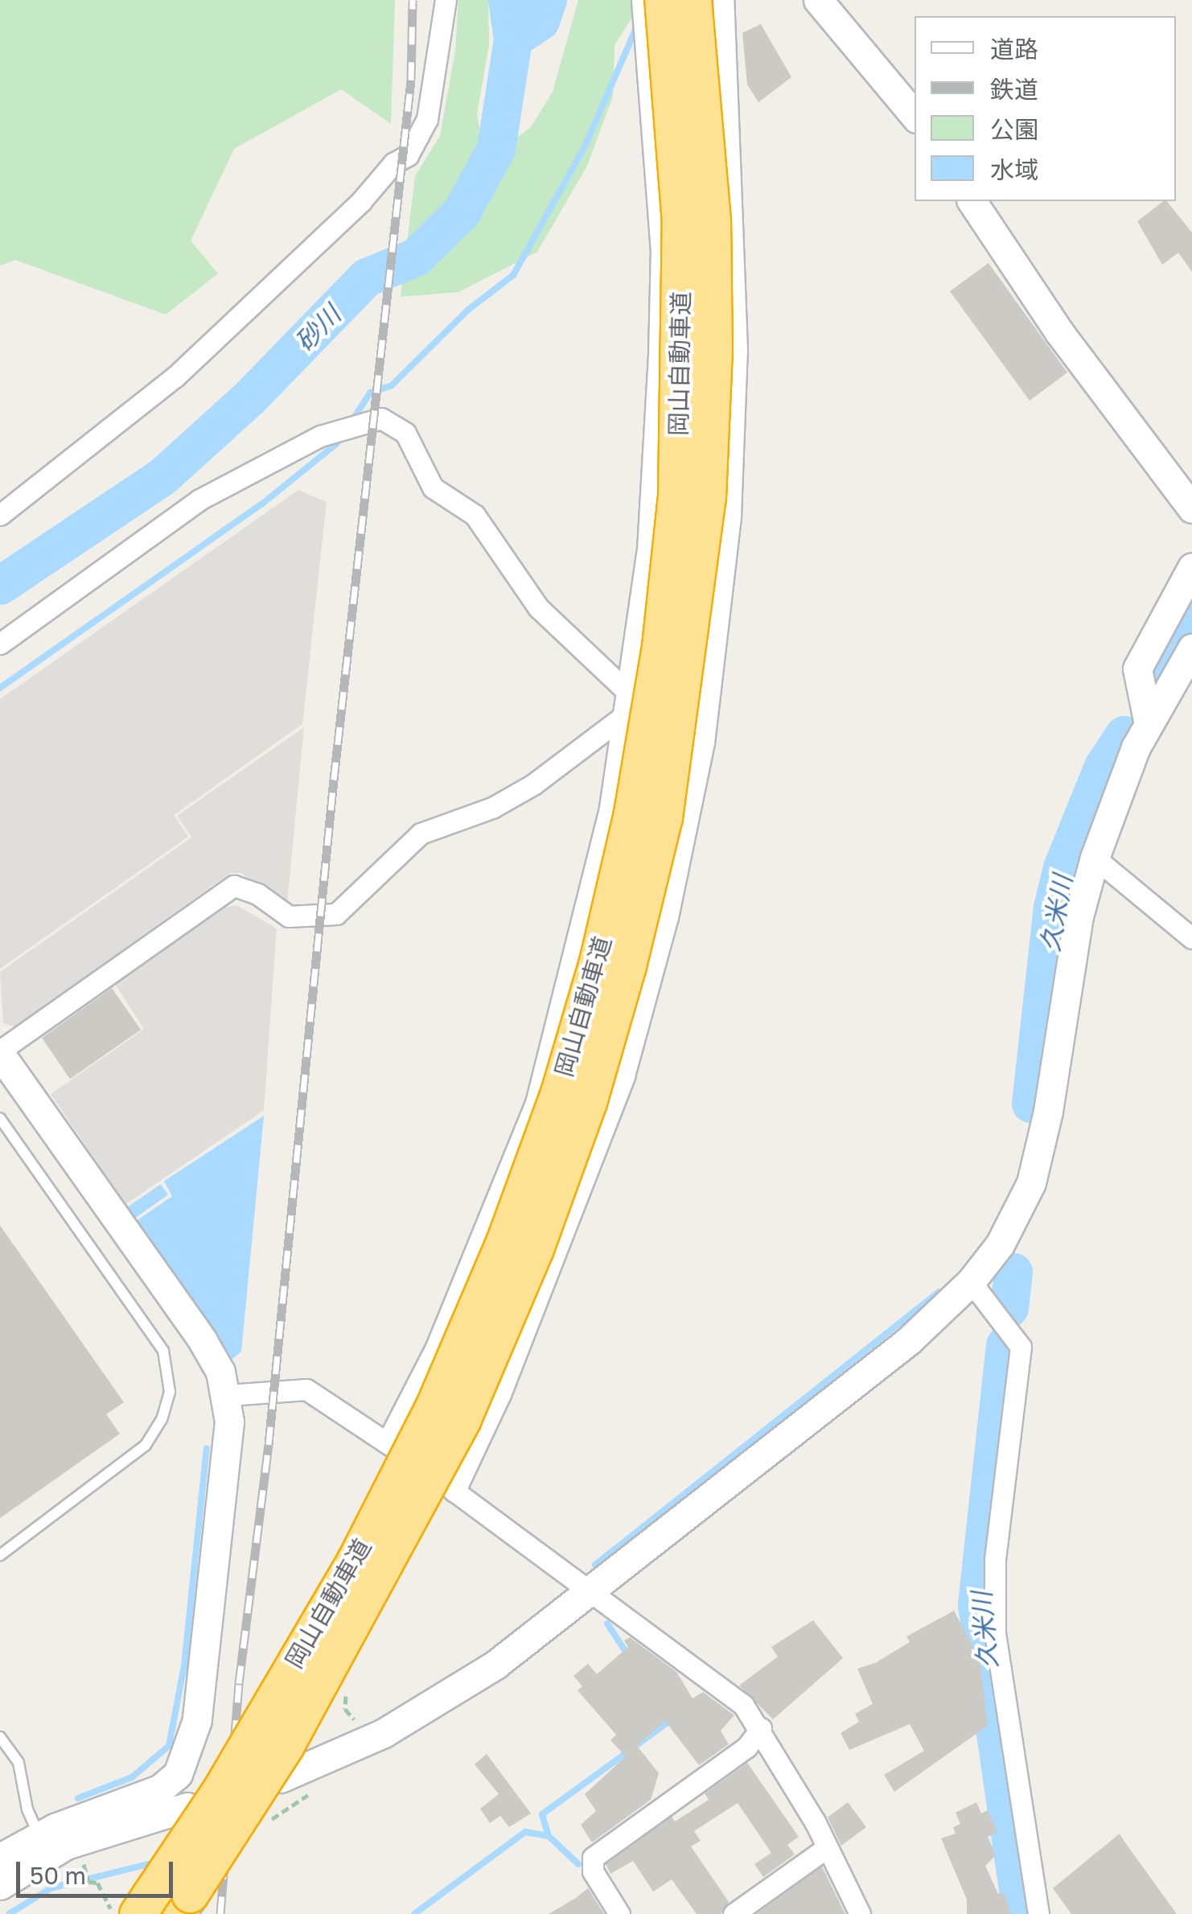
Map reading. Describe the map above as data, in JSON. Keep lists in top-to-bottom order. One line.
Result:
{"streets":{"highway":["岡山自動車道"]},"water":["砂川","久米川"],"legend":["道路","鉄道","公園","水域"],"scale_bar":"50 m"}
